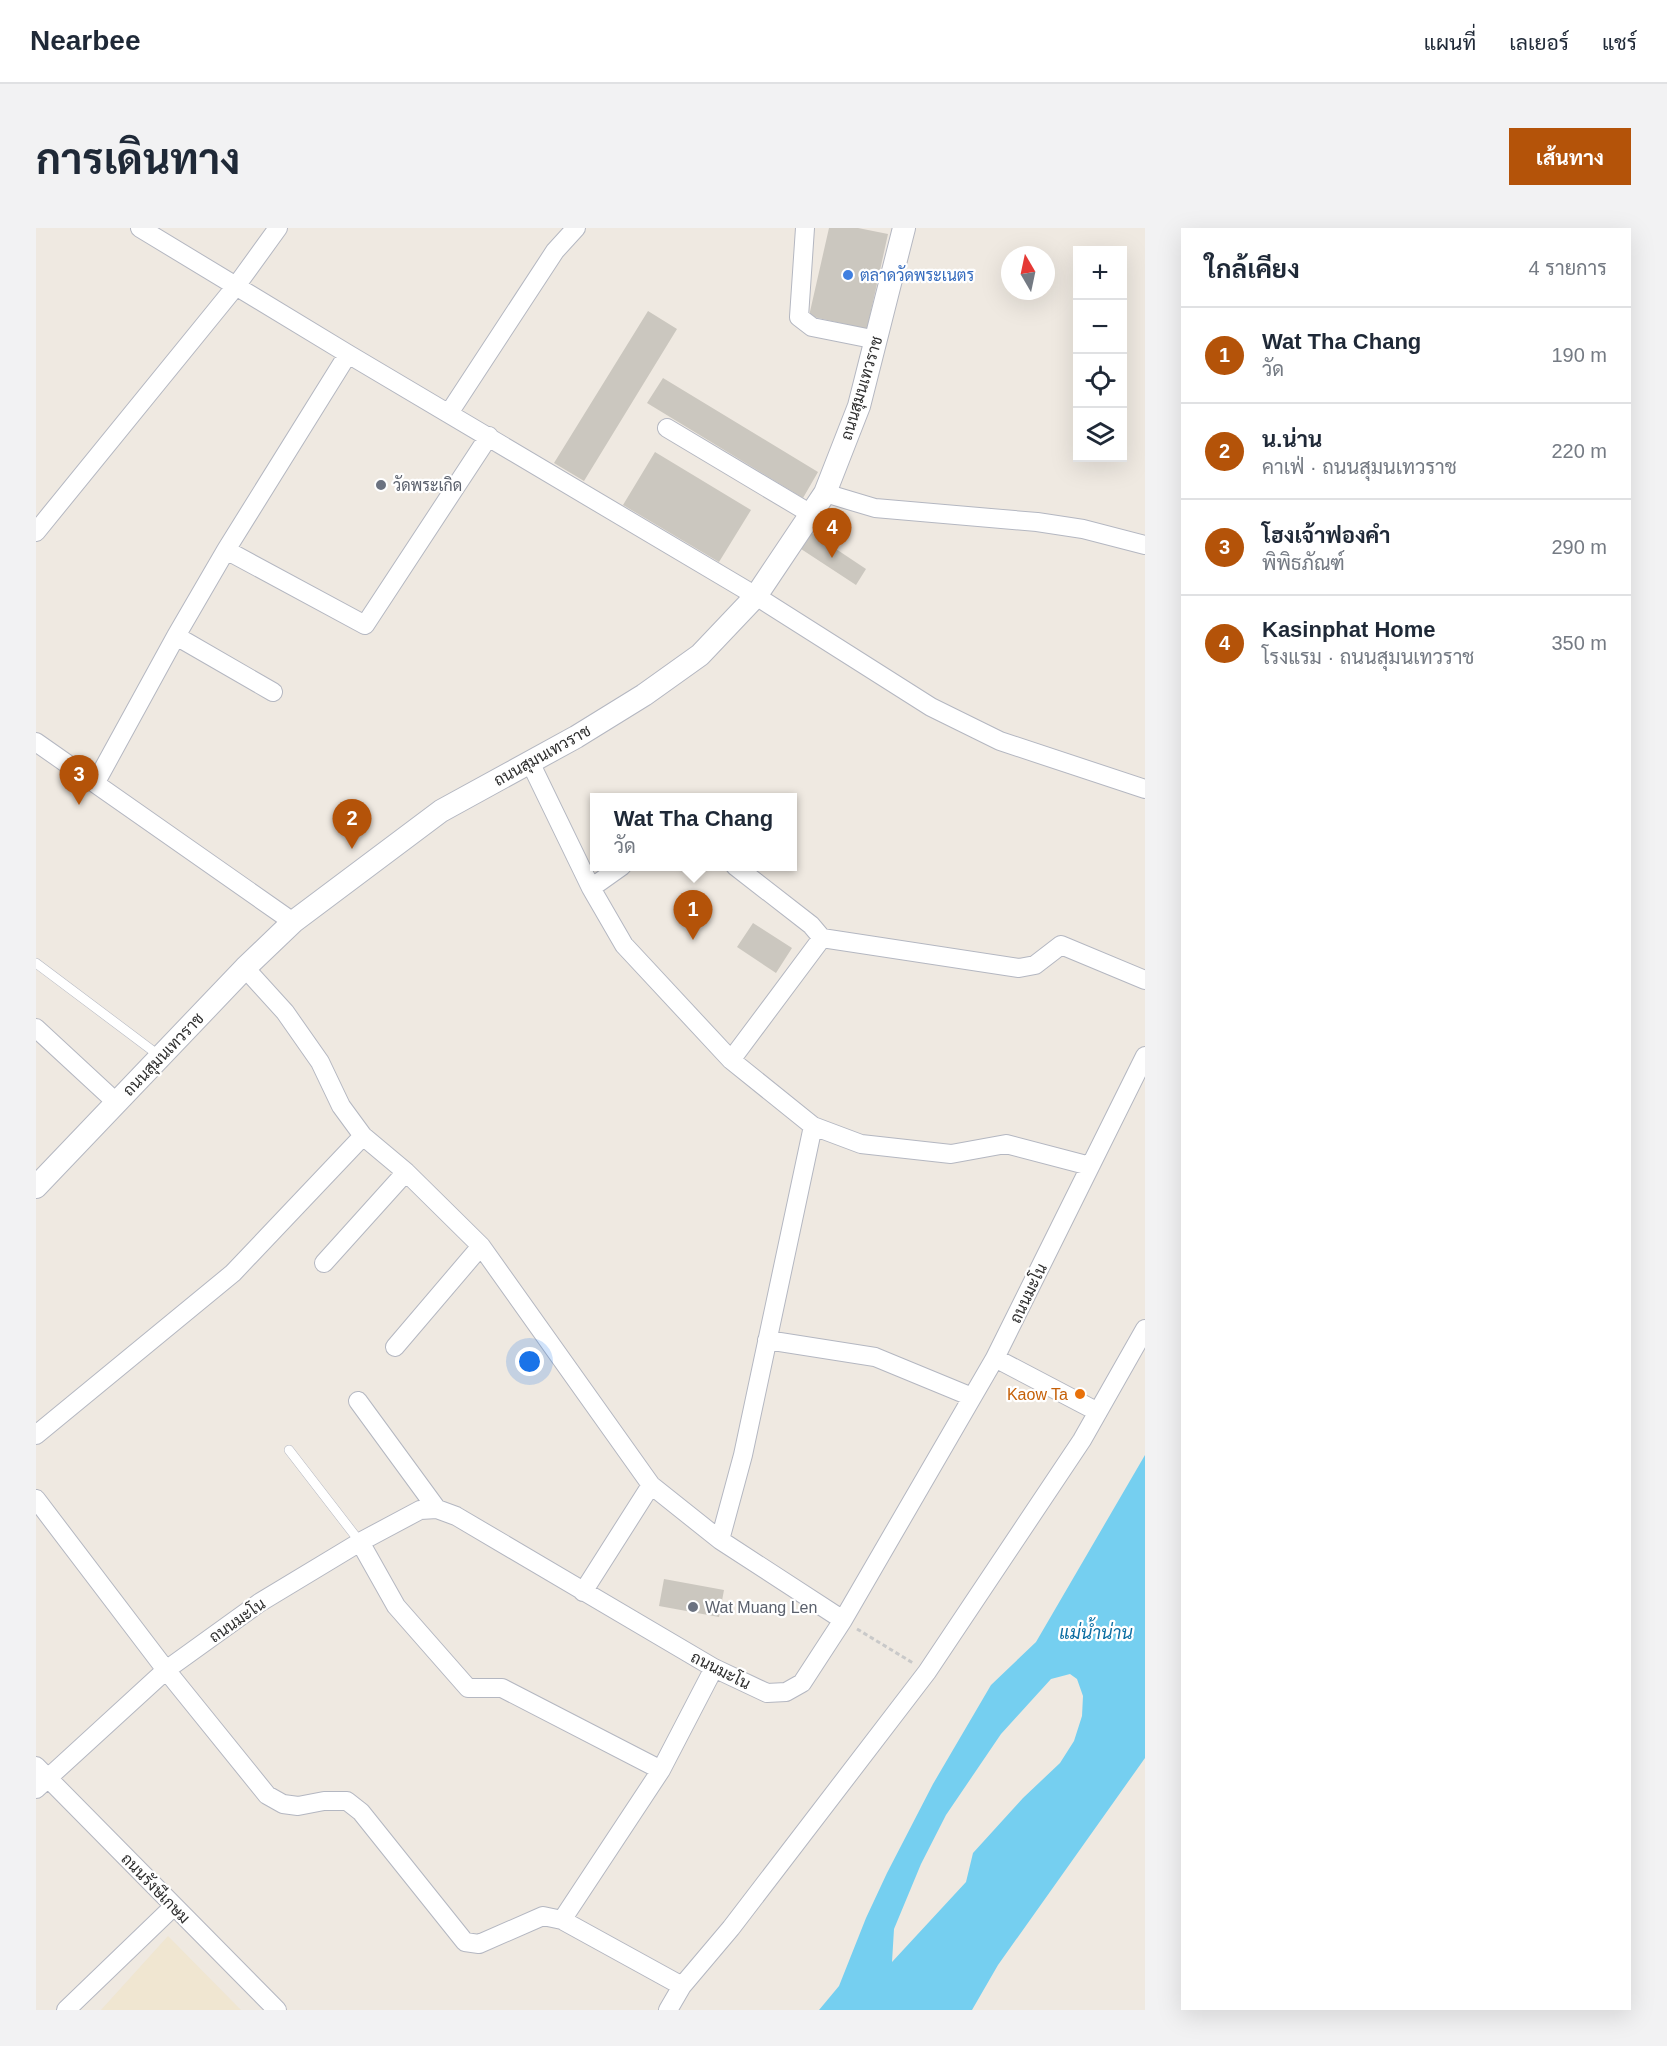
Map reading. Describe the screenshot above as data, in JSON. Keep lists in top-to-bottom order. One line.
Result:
{"streets":{"street":["ถนนสุมนเทวราช","ถนนมะโน","ถนนรังษีเกษม"]},"crossings":[["ถนนมะโน","ถนนรังษีเกษม"]],"water":["แม่น้ำน่าน"],"places":["ตลาดวัดพระเนตร","วัดพระเกิด","Kaow Ta","Wat Muang Len"],"north":"top","page":{"header":"Nearbee","nav":["แผนที่","เลเยอร์","แชร์"],"buttons":"เส้นทาง","title":"การเดินทาง","heading":["ใกล้เคียง","4 รายการ"],"map_buttons":["+","−"],"list":[{"mark":"1","name":"Wat Tha Chang","note":"วัด","value":"190 m"},{"mark":"2","name":"น.น่าน","note":"คาเฟ่ · ถนนสุมนเทวราช","value":"220 m"},{"mark":"3","name":"โฮงเจ้าฟองคำ","note":"พิพิธภัณฑ์","value":"290 m"},{"mark":"4","name":"Kasinphat Home","note":"โรงแรม · ถนนสุมนเทวราช","value":"350 m"}],"pins":["4","3","2","1"],"popup":["Wat Tha Chang","วัด"]}}
